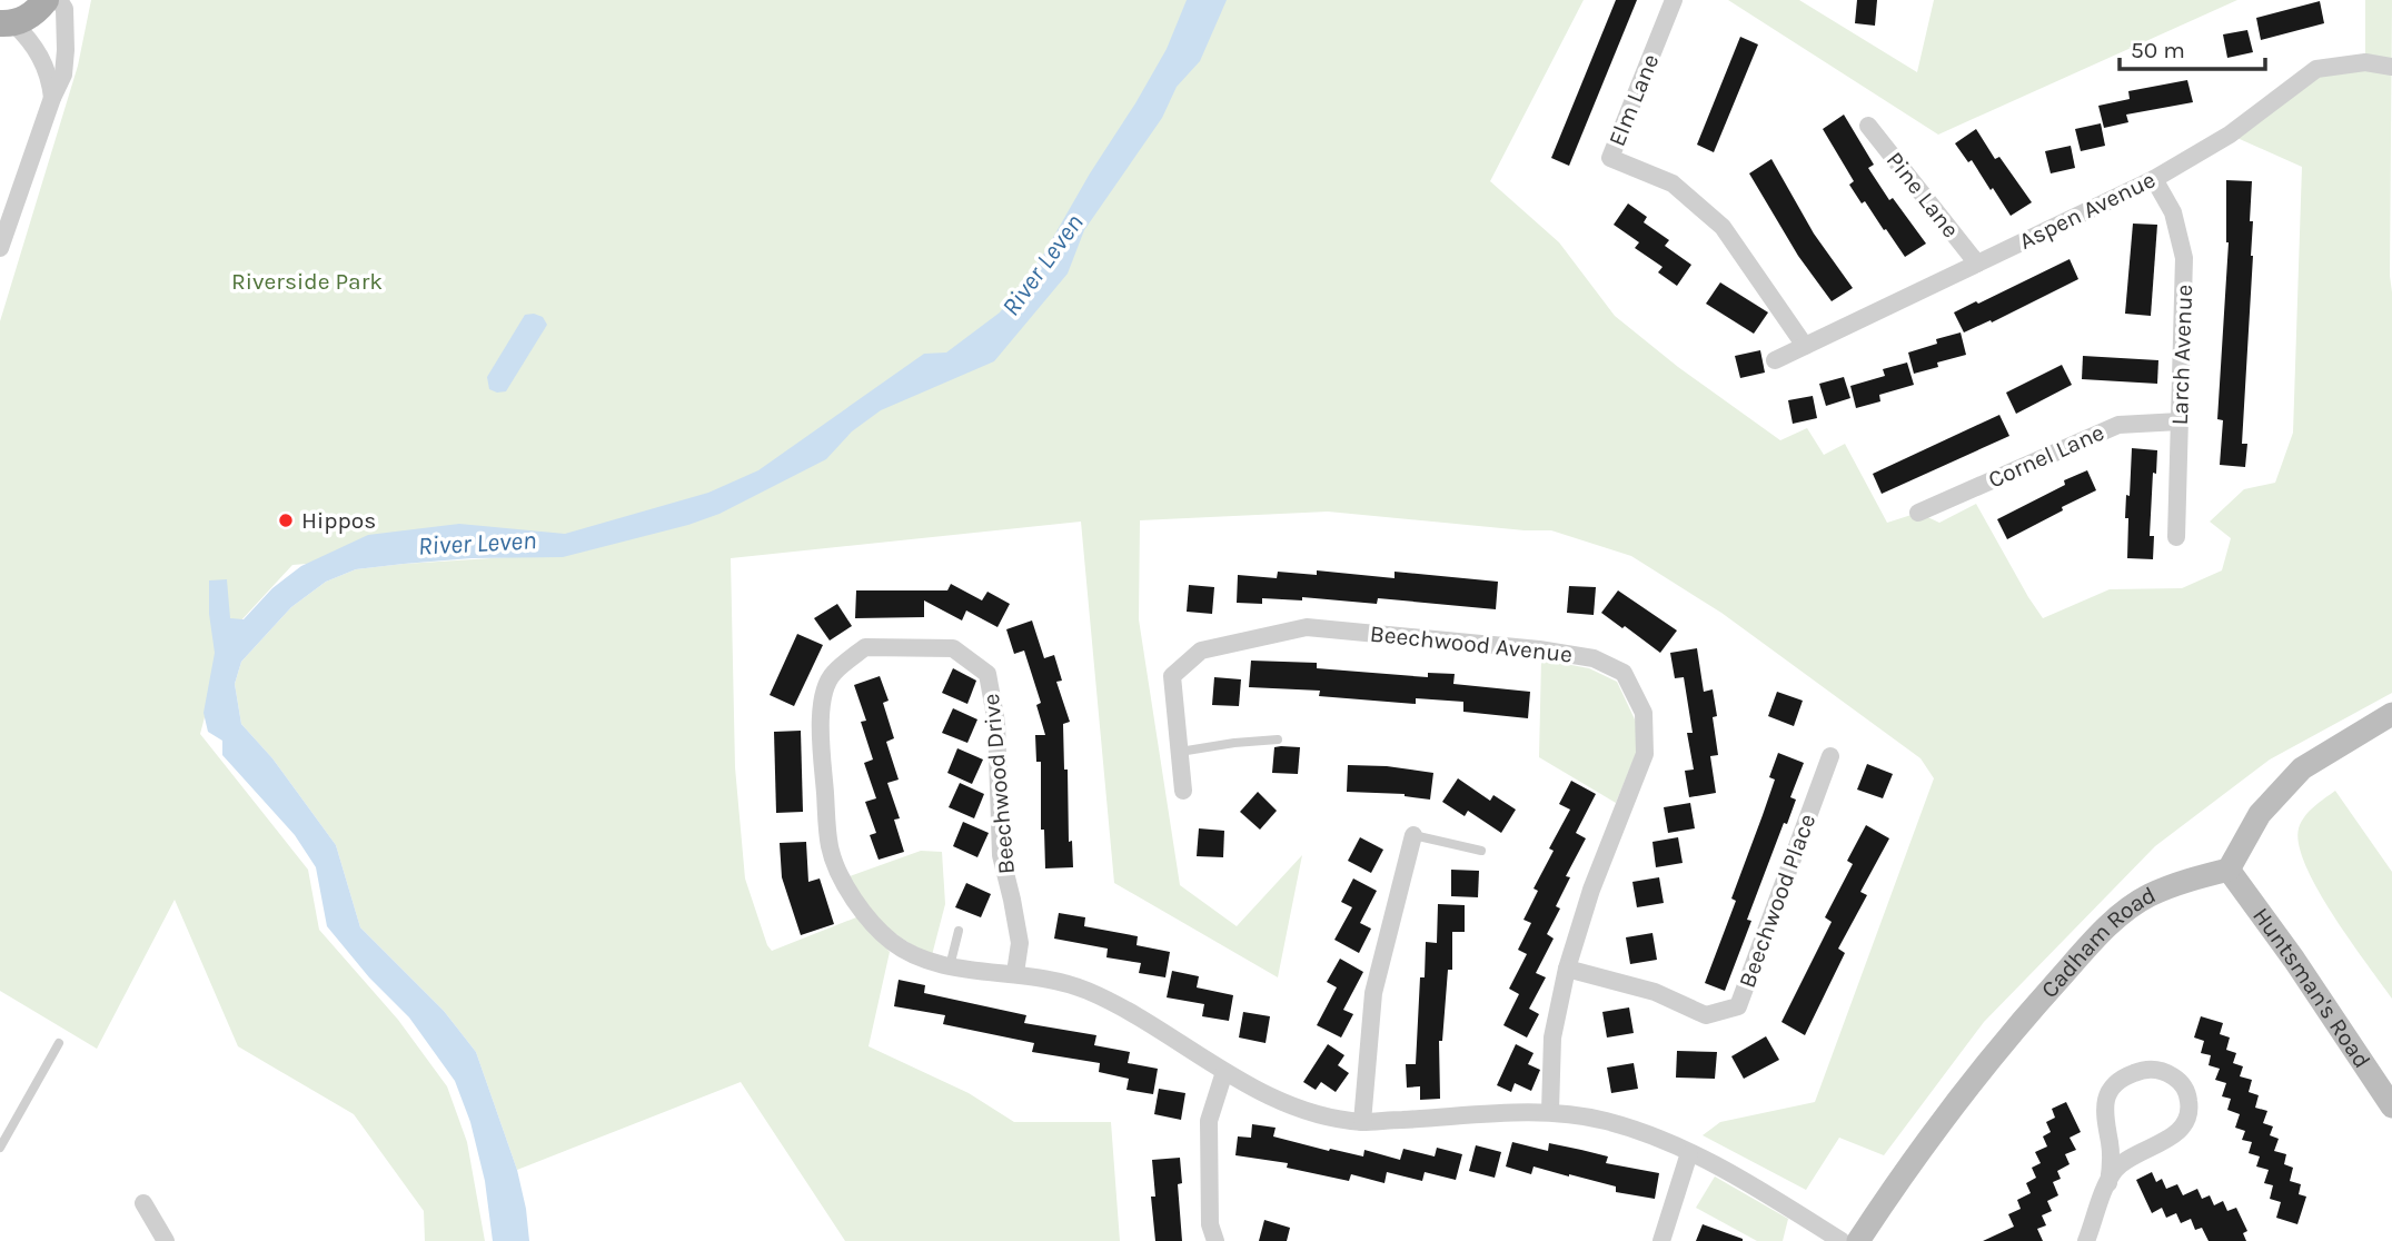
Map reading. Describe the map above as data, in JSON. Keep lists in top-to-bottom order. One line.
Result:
{"streets":{"street":["Elm Lane","Pine Lane","Aspen Avenue","Larch Avenue","Cornel Lane","Beechwood Avenue","Beechwood Drive","Beechwood Place","Cadham Road","Huntsman's Road"]},"crossings":[["Elm Lane","Aspen Avenue"],["Pine Lane","Aspen Avenue"],["Aspen Avenue","Larch Avenue"],["Larch Avenue","Cornel Lane"],["Beechwood Avenue","Beechwood Drive"],["Beechwood Avenue","Beechwood Place"],["Cadham Road","Huntsman's Road"]],"water":["River Leven"],"parks":["Riverside Park"],"places":["Hippos"],"scale_bar":"50 m"}
